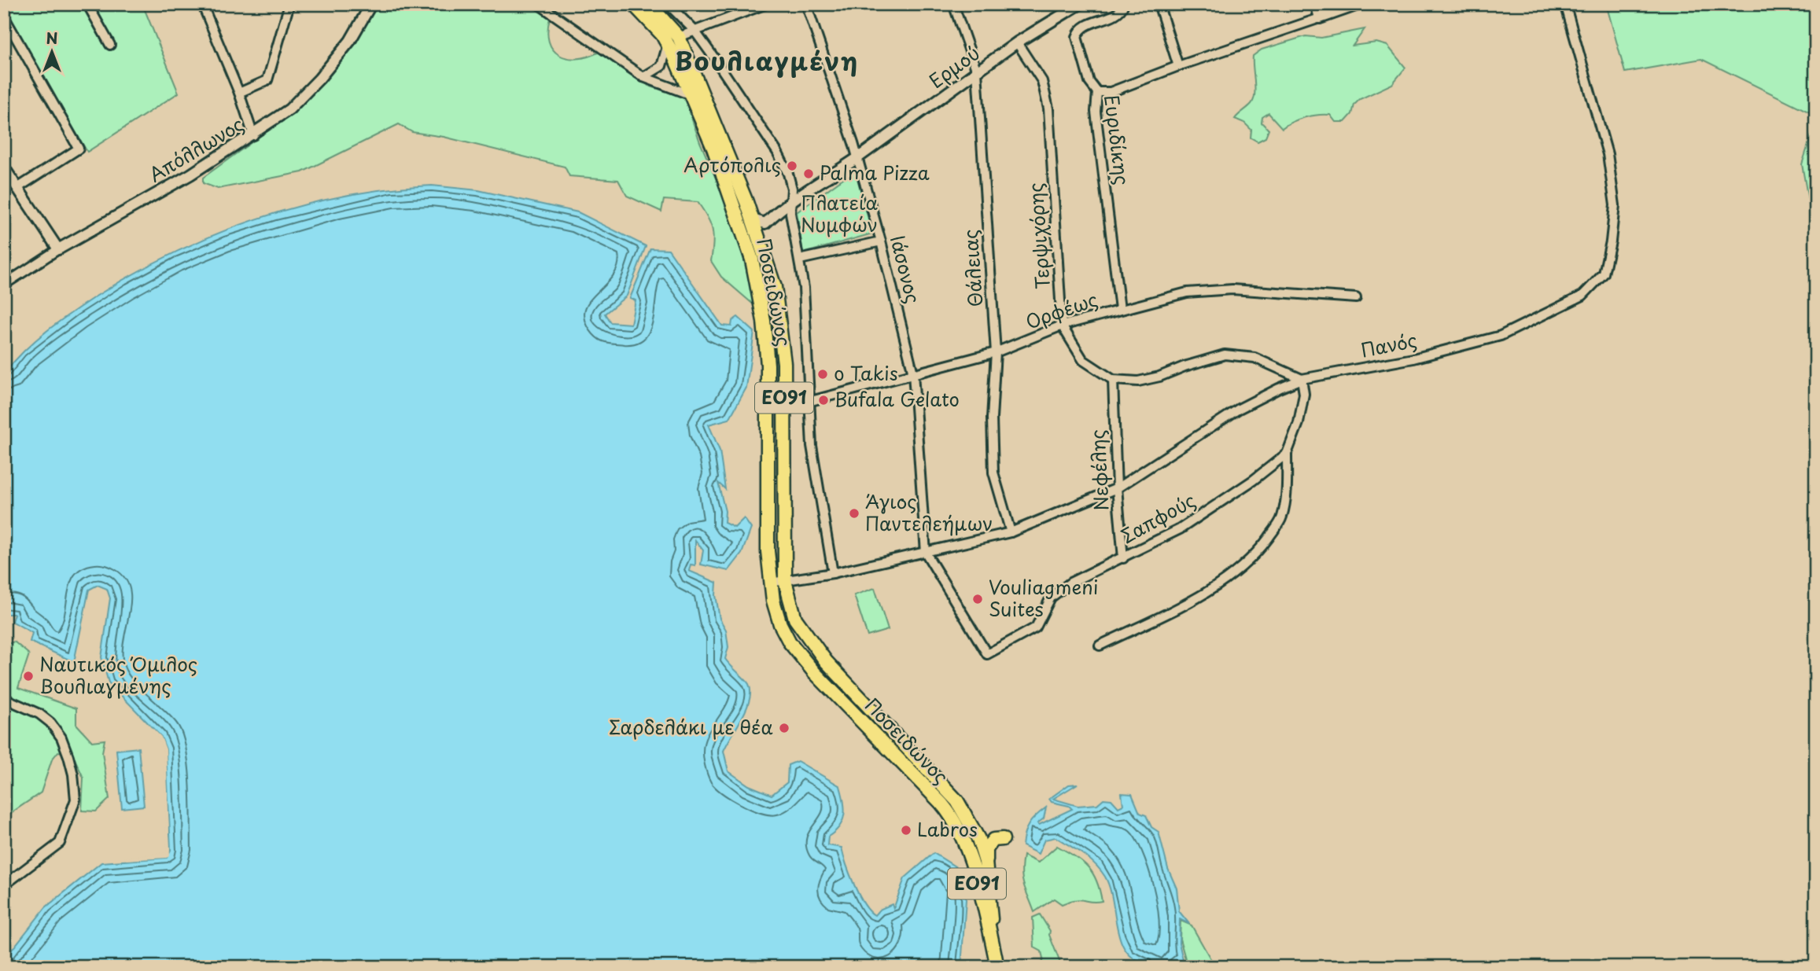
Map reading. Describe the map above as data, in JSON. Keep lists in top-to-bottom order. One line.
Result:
{"streets":{"main road":["Ποσειδώνος","ΕΟ91"],"street":["Ερμού","Ευριδίκης","Απόλλωνος","Τερψιχόρης","Θάλειας","Ιάσονος","Ορφέως","Πανός","Νεφέλης","Σαπφούς"]},"crossings":[["Ερμού","Τερψιχόρης"],["Ερμού","Θάλειας"],["Ερμού","Ιάσονος"],["Ερμού","Ποσειδώνος"],["Ευριδίκης","Ορφέως"],["Τερψιχόρης","Ορφέως"],["Τερψιχόρης","Νεφέλης"],["Θάλειας","Ορφέως"],["Θάλειας","Πανός"],["Ιάσονος","Ορφέως"],["Ιάσονος","Πανός"],["Ιάσονος","Σαπφούς"],["Ποσειδώνος","Ορφέως"],["Πανός","Νεφέλης"],["Πανός","Σαπφούς"],["Νεφέλης","Σαπφούς"]],"districts":["Βουλιαγμένη"],"parks":["Πλατεία Νυμφών"],"places":["Αρτόπολις","Palma Pizza","o Takis","Bufala Gelato","Άγιος Παντελεήμων","Vouliagmeni Suites","Ναυτικός Όμιλος Βουλιαγμένης","Σαρδελάκι με θέα","Labros"],"north":"top"}
